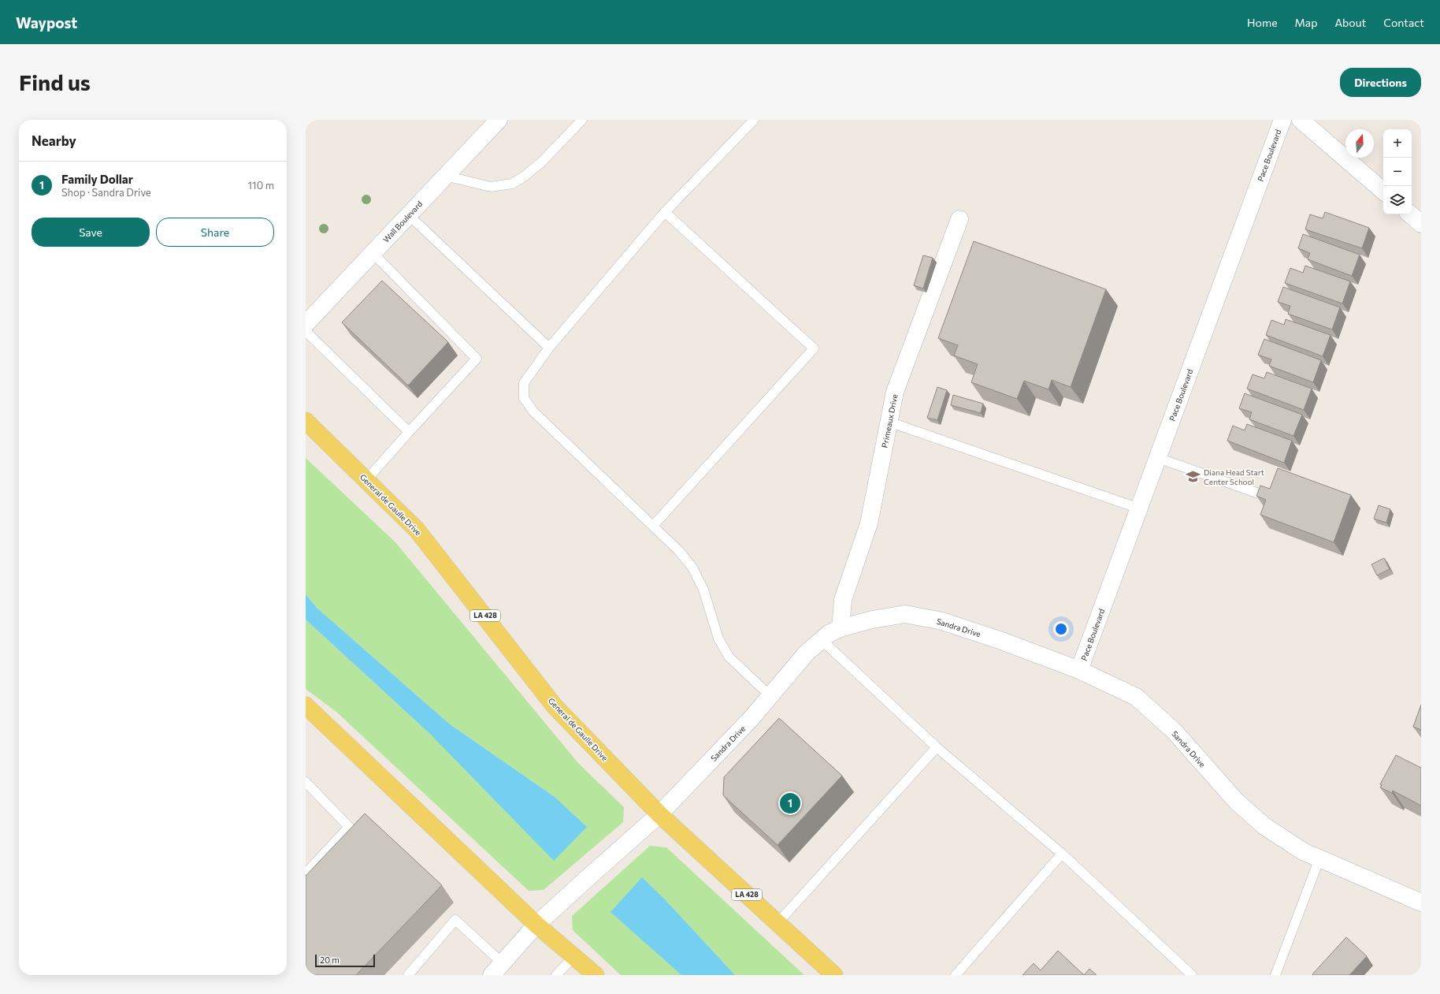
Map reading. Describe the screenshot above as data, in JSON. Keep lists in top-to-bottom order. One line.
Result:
{"streets":{"main road":["General de Gaulle Drive","LA 428"],"street":["Pace Boulevard","Wall Boulevard","Primeaux Drive","Sandra Drive"]},"crossings":[["Pace Boulevard","Sandra Drive"],["Primeaux Drive","Sandra Drive"],["General de Gaulle Drive","Sandra Drive"]],"places":{"school or university":["Diana Head Start Center School"]},"scale_bar":"20 m","north":"top","page":{"header":"Waypost","nav":["Home","Map","About","Contact"],"buttons":["Directions",["Save","Share"]],"title":"Find us","heading":"Nearby","map_buttons":["+","−"],"list":[{"mark":"1","name":"Family Dollar","note":"Shop · Sandra Drive","value":"110 m"}],"pins":"1","scale":"20 m"}}
